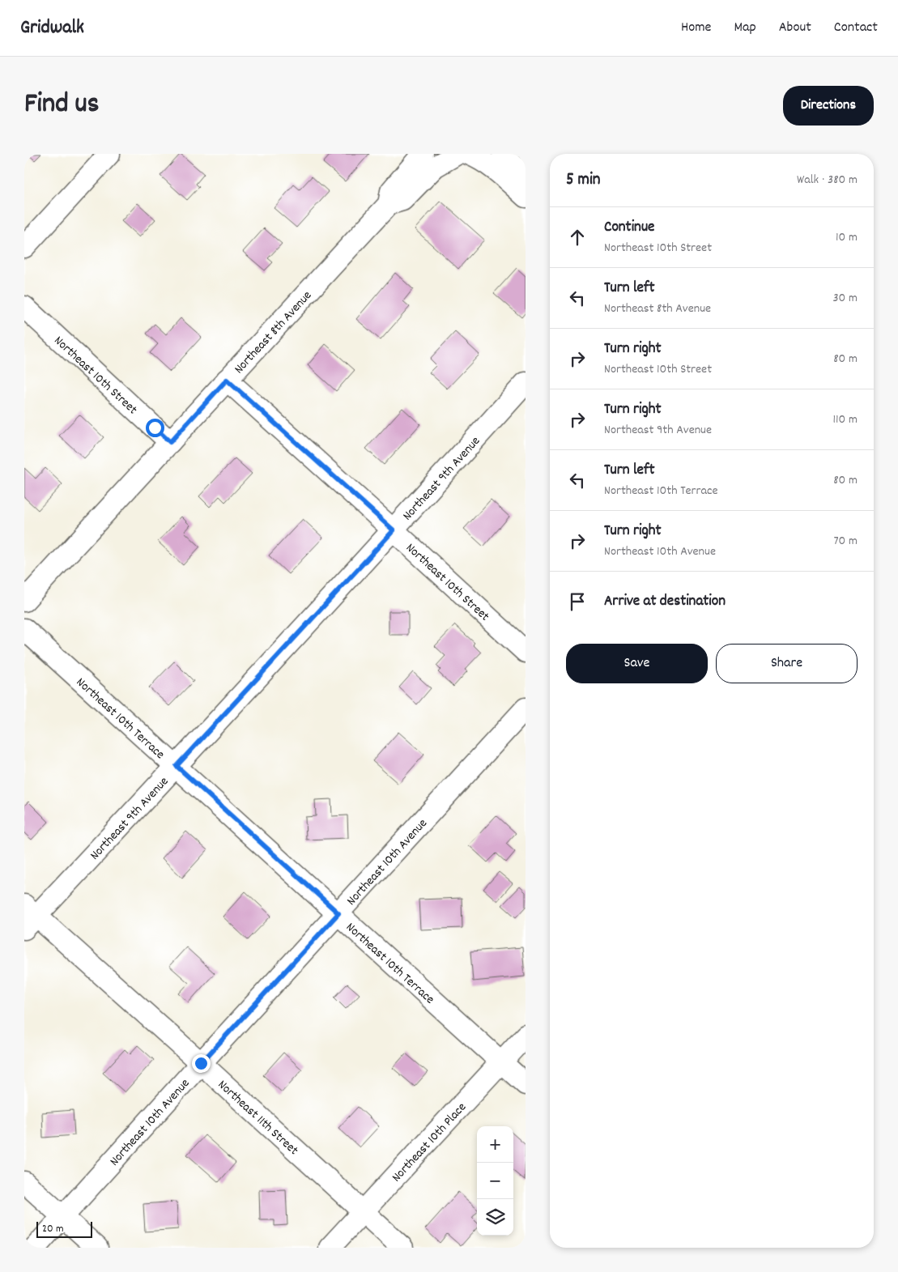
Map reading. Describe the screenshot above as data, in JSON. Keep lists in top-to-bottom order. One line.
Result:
{"streets":{"street":["Northeast 8th Avenue","Northeast 10th Street","Northeast 9th Avenue","Northeast 10th Terrace","Northeast 10th Avenue","Northeast 11th Street","Northeast 10th Place"]},"crossings":[["Northeast 8th Avenue","Northeast 10th Street"],["Northeast 10th Street","Northeast 9th Avenue"],["Northeast 9th Avenue","Northeast 10th Terrace"],["Northeast 9th Avenue","Northeast 11th Street"],["Northeast 10th Terrace","Northeast 10th Avenue"],["Northeast 10th Terrace","Northeast 10th Place"],["Northeast 10th Avenue","Northeast 11th Street"],["Northeast 11th Street","Northeast 10th Place"]],"scale_bar":"20 m","page":{"header":"Gridwalk","nav":["Home","Map","About","Contact"],"title":"Find us","buttons":["Directions",["Save","Share"]],"heading":["5 min","Walk · 380 m"],"list":[["Continue","Northeast 10th Street","10 m"],["Turn left","Northeast 8th Avenue","30 m"],["Turn right","Northeast 10th Street","80 m"],["Turn right","Northeast 9th Avenue","110 m"],["Turn left","Northeast 10th Terrace","80 m"],["Turn right","Northeast 10th Avenue","70 m"],"Arrive at destination"],"map_buttons":["+","−"],"scale":"20 m"}}
